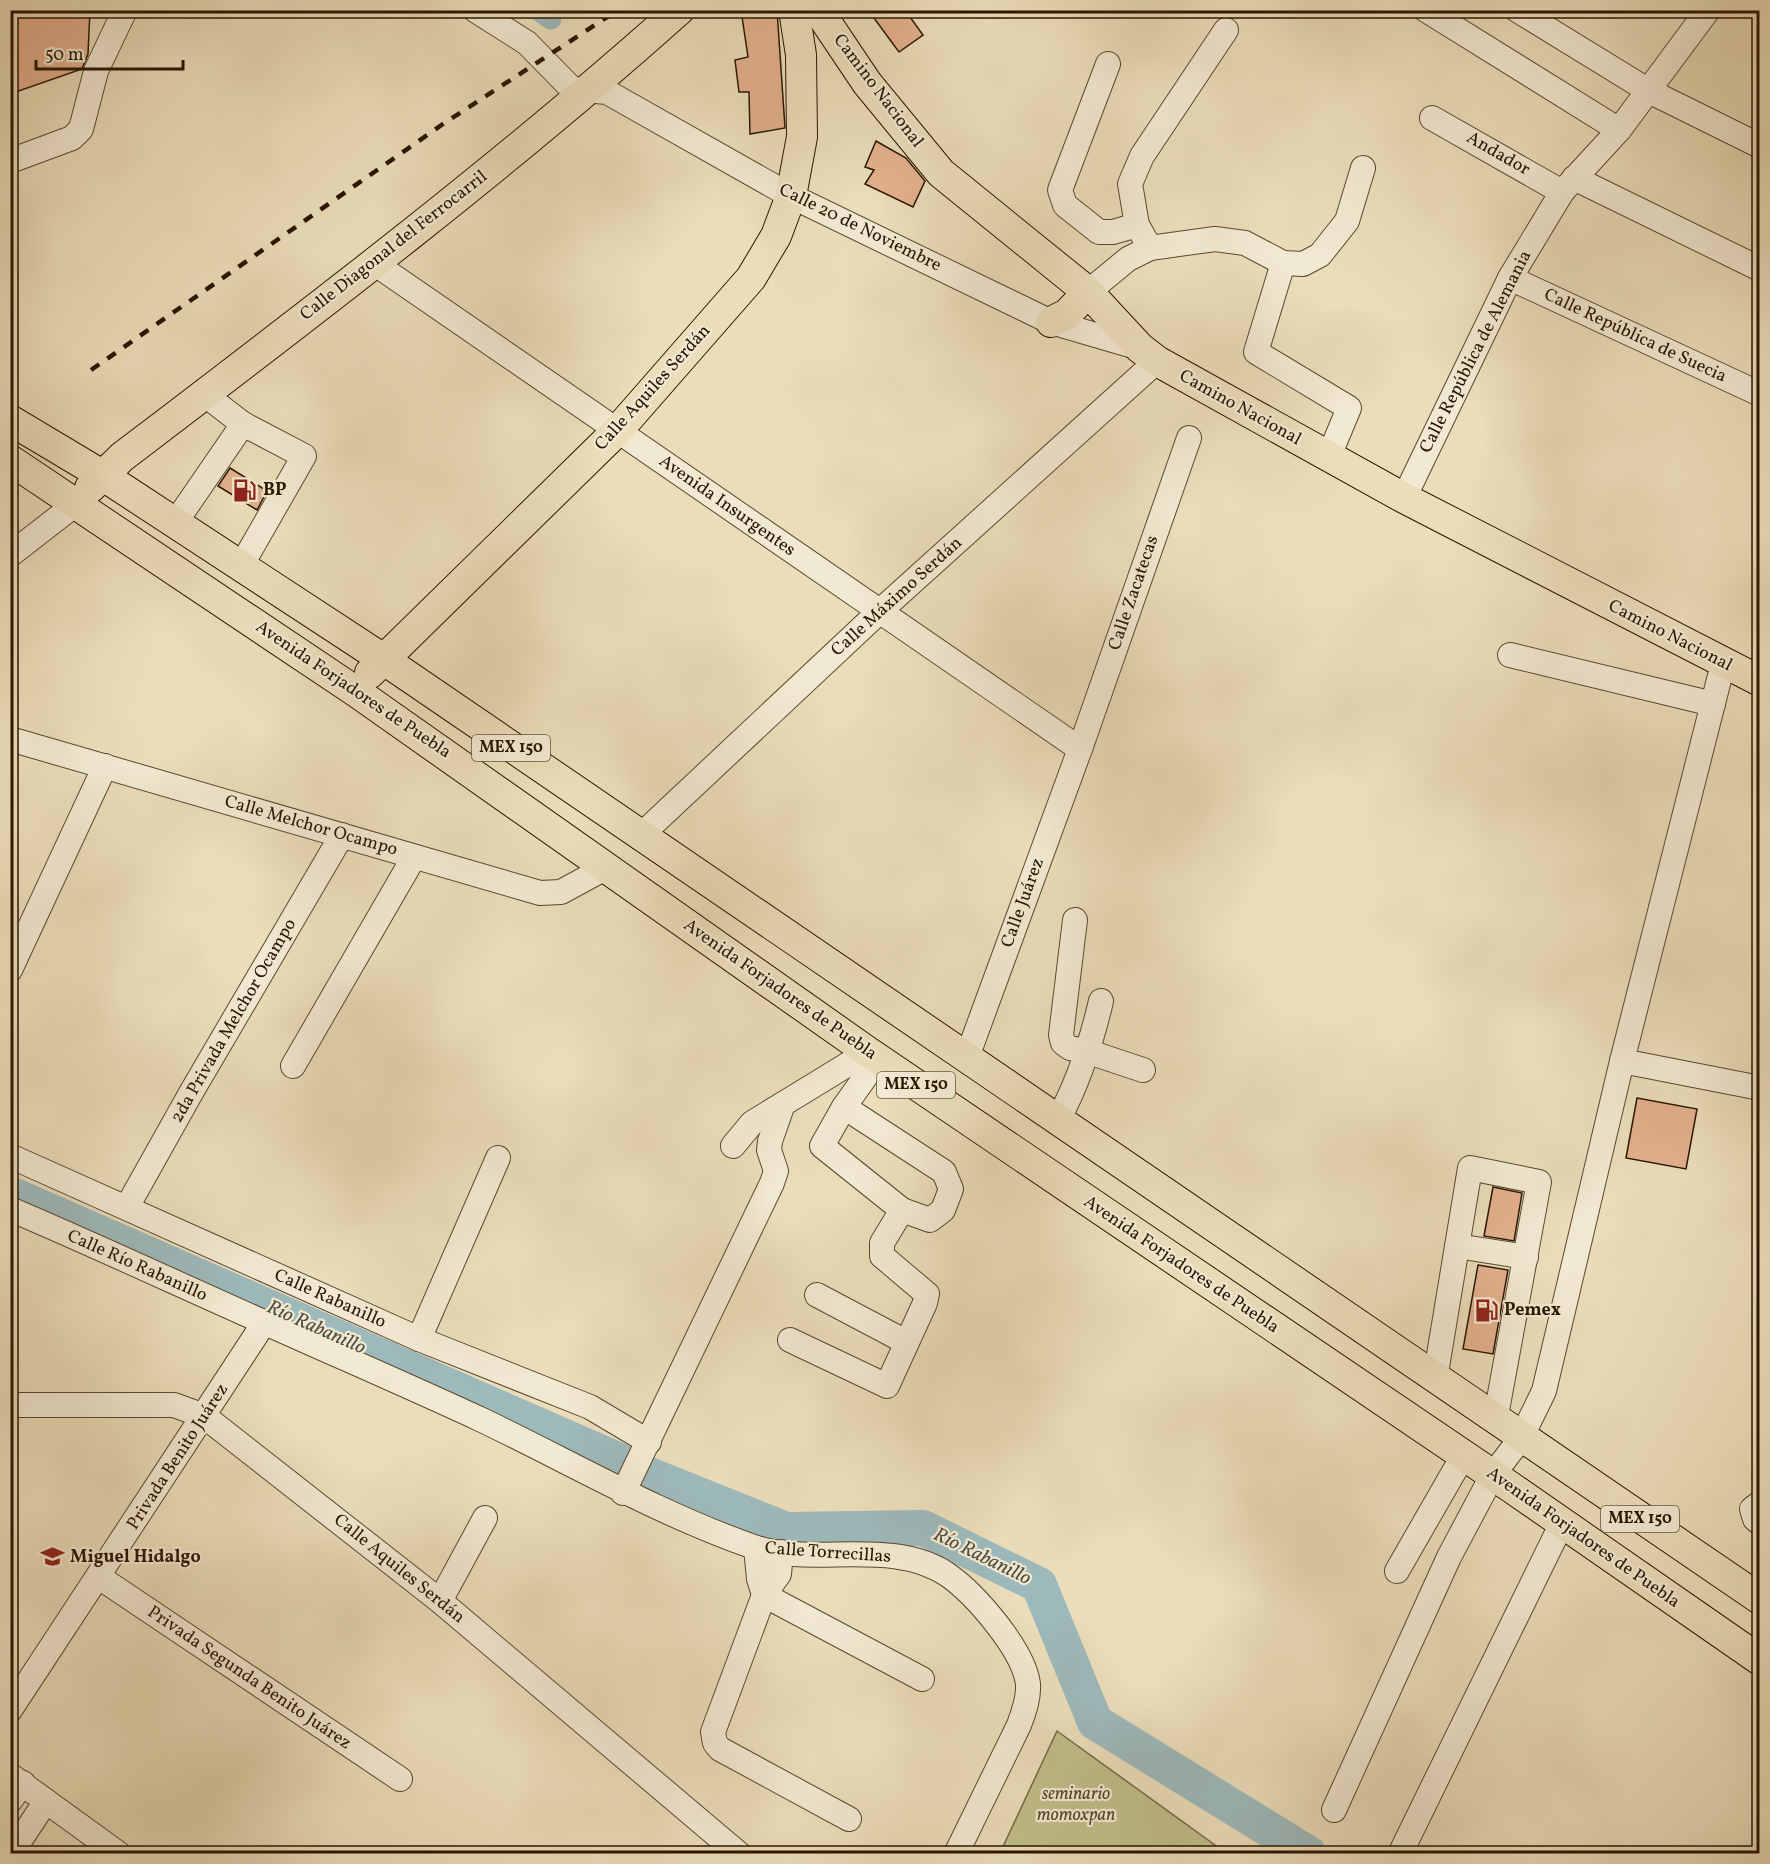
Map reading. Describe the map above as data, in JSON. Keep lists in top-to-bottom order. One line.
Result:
{"streets":{"main road":["Camino Nacional","Calle Diagonal del Ferrocarril","Calle Aquiles Serdán","Avenida Forjadores de Puebla","MEX 150"],"street":["Andador","Calle 20 de Noviembre","Calle República de Suecia","Calle República de Alemania","Avenida Insurgentes","Calle Zacatecas","Calle Máximo Serdán","Calle Melchor Ocampo","Calle Juárez","2da Privada Melchor Ocampo","Calle Río Rabanillo","Calle Rabanillo","Privada Benito Juárez","Calle Torrecillas","Privada Segunda Benito Juárez"]},"crossings":[["Camino Nacional","Calle 20 de Noviembre"],["Camino Nacional","Calle República de Alemania"],["Camino Nacional","Calle Máximo Serdán"],["Andador","Calle República de Alemania"],["Calle 20 de Noviembre","Calle Diagonal del Ferrocarril"],["Calle 20 de Noviembre","Calle Aquiles Serdán"],["Calle 20 de Noviembre","Calle Máximo Serdán"],["Calle Diagonal del Ferrocarril","Avenida Insurgentes"],["Calle Diagonal del Ferrocarril","Avenida Forjadores de Puebla"],["Calle Diagonal del Ferrocarril","MEX 150"],["Calle República de Suecia","Calle República de Alemania"],["Calle Aquiles Serdán","Avenida Insurgentes"],["Calle Aquiles Serdán","Avenida Forjadores de Puebla"],["Calle Aquiles Serdán","MEX 150"],["Calle Aquiles Serdán","Privada Benito Juárez"],["Avenida Insurgentes","Calle Zacatecas"],["Avenida Insurgentes","Calle Máximo Serdán"],["Avenida Insurgentes","Calle Juárez"],["Calle Zacatecas","Calle Juárez"],["Calle Máximo Serdán","MEX 150"],["Avenida Forjadores de Puebla","Calle Melchor Ocampo"],["MEX 150","Calle Juárez"],["Calle Melchor Ocampo","2da Privada Melchor Ocampo"],["2da Privada Melchor Ocampo","Calle Rabanillo"],["Calle Río Rabanillo","Privada Benito Juárez"],["Calle Río Rabanillo","Calle Torrecillas"],["Privada Benito Juárez","Privada Segunda Benito Juárez"]],"water":["Río Rabanillo"],"parks":["seminario momoxpan"],"places":{"fuel station":["BP","Pemex"],"school or university":["Miguel Hidalgo"]},"scale_bar":"50 m"}
